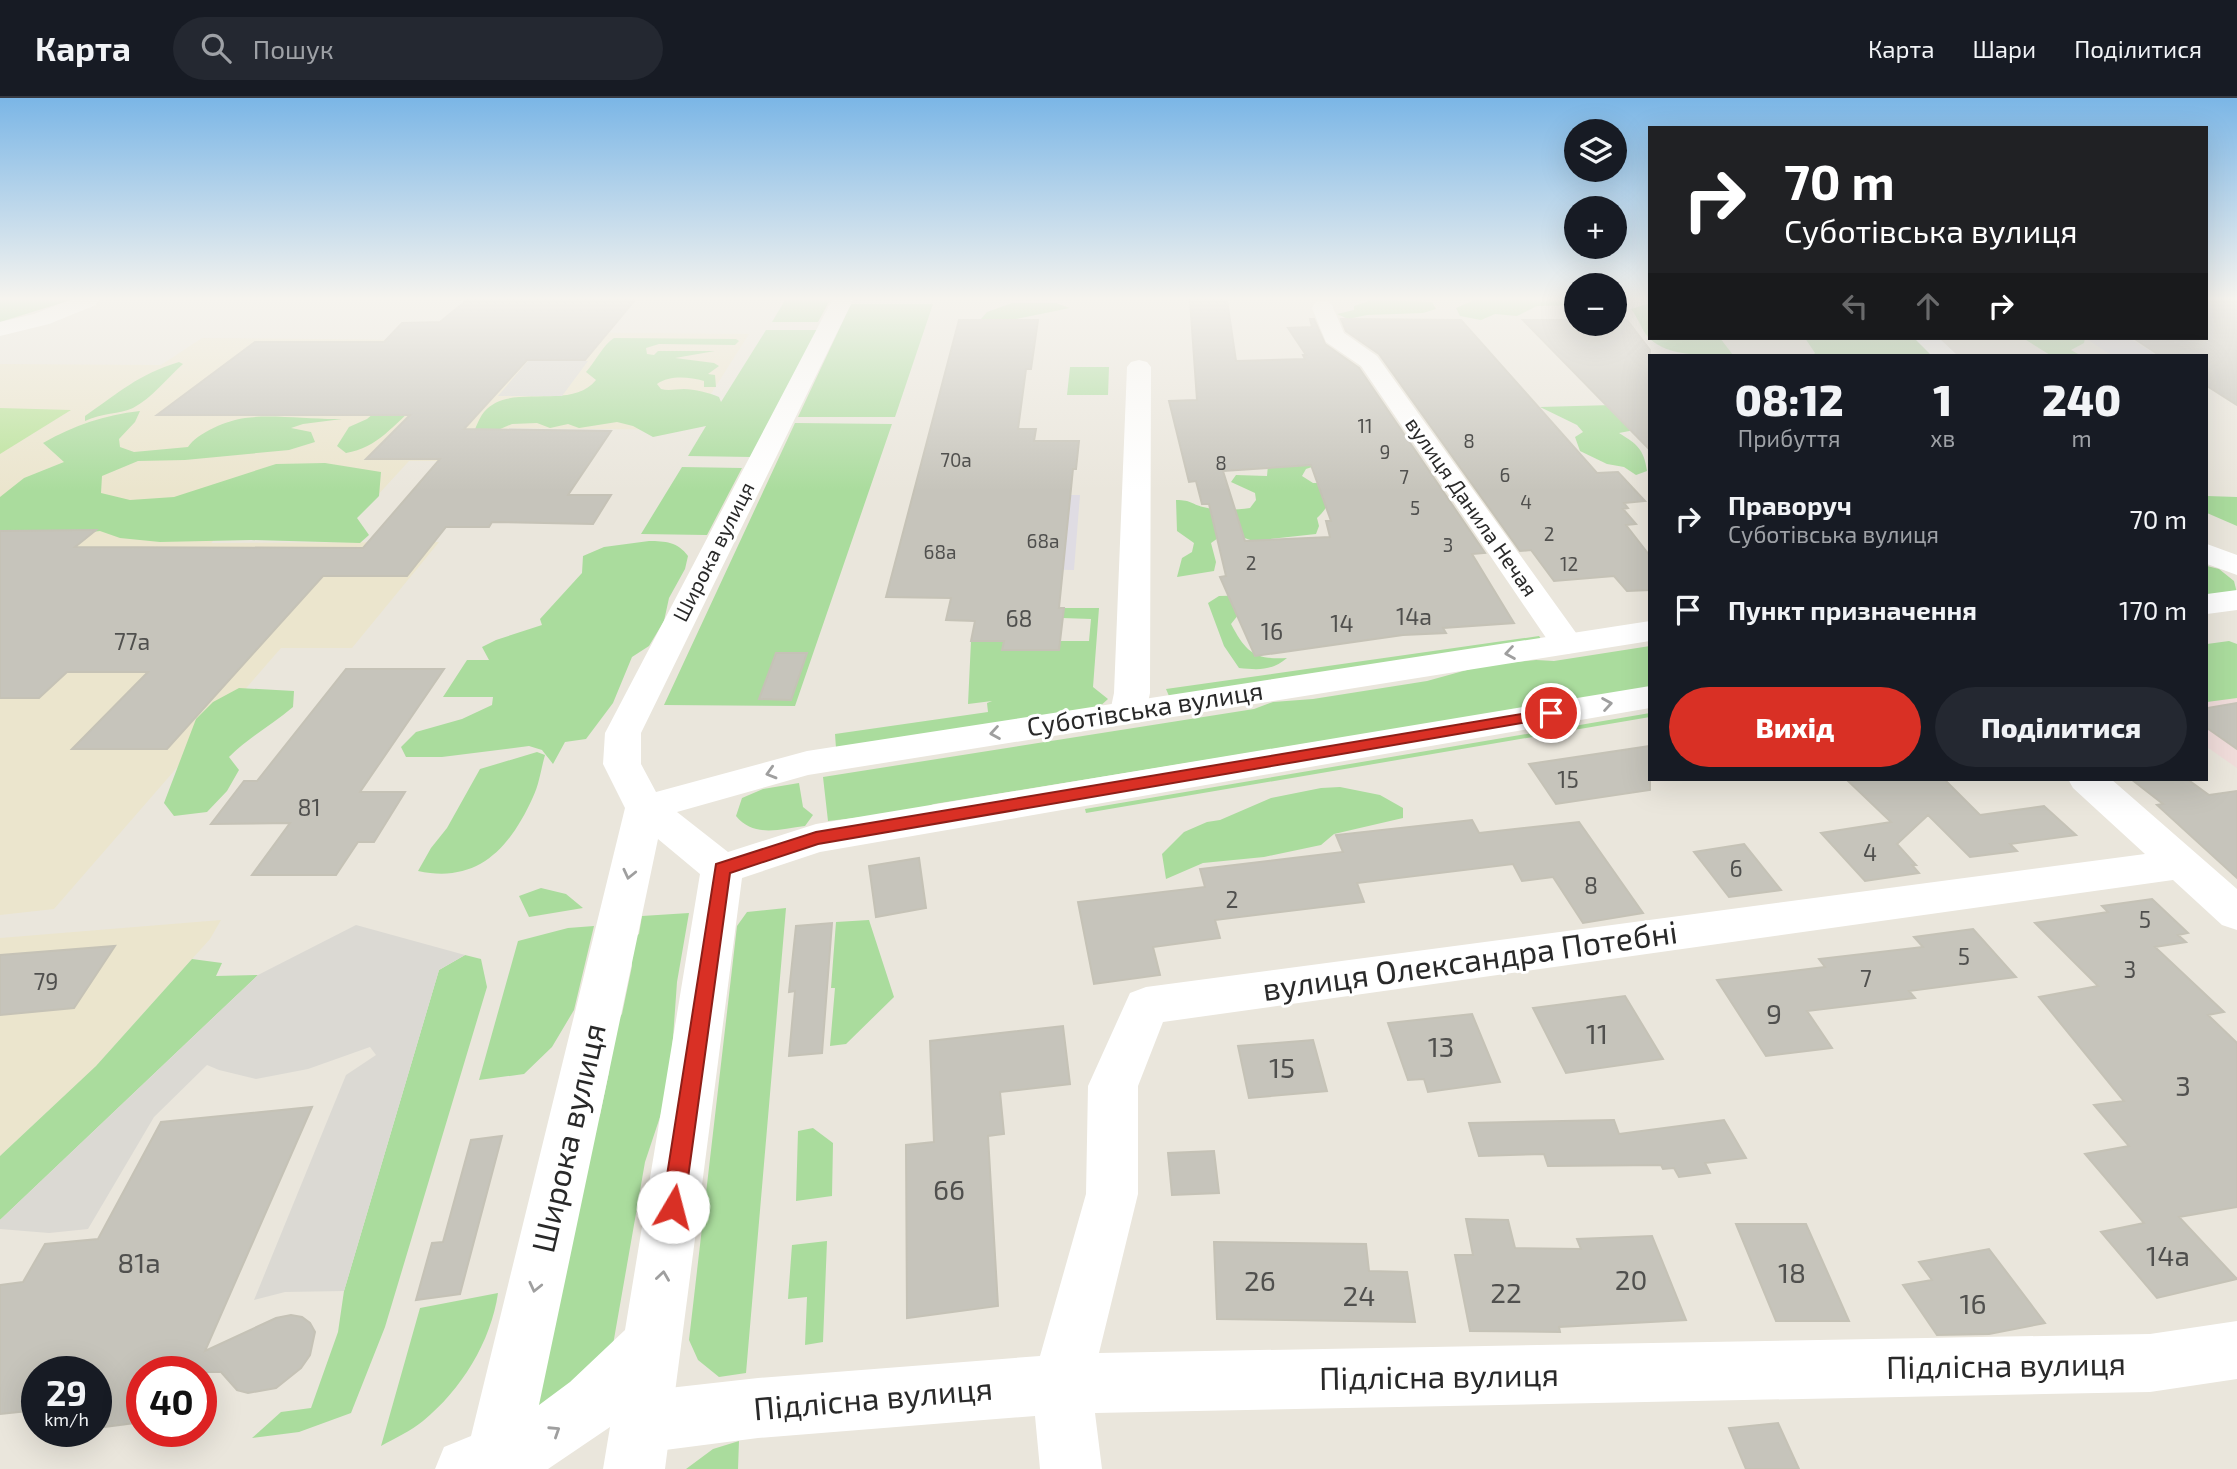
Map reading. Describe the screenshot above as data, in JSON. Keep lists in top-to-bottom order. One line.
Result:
{"streets":{"street":["вулиця Данила Нечая","Широка вулиця","Суботівська вулиця","вулиця Олександра Потебні","Підлісна вулиця"]},"crossings":[["вулиця Данила Нечая","Суботівська вулиця"],["Широка вулиця","Суботівська вулиця"],["вулиця Олександра Потебні","Підлісна вулиця"]],"house_numbers":["11","8","9","70а","8","6","7","4","5","2","68а","3","68а","2","12","14а","68","14","16","77а","15","81","4","6","8","2","5","5","3","7","79","9","11","13","15","3","66","14а","81а","18","20","26","22","24","16"],"page":{"header":"Карта","search":"Пошук","nav":["Карта","Шари","Поділитися"],"map_buttons":["+","−"],"turn":["70 m","Суботівська вулиця"],"eta":["08:12","Прибуття","1","хв","240","m"],"list":[{"name":"Праворуч","note":"Суботівська вулиця","value":"70 m"},{"name":"Пункт призначення","value":"170 m"}],"buttons":["Вихід","Поділитися"],"speed":"29 km/h","limit":"40"}}
